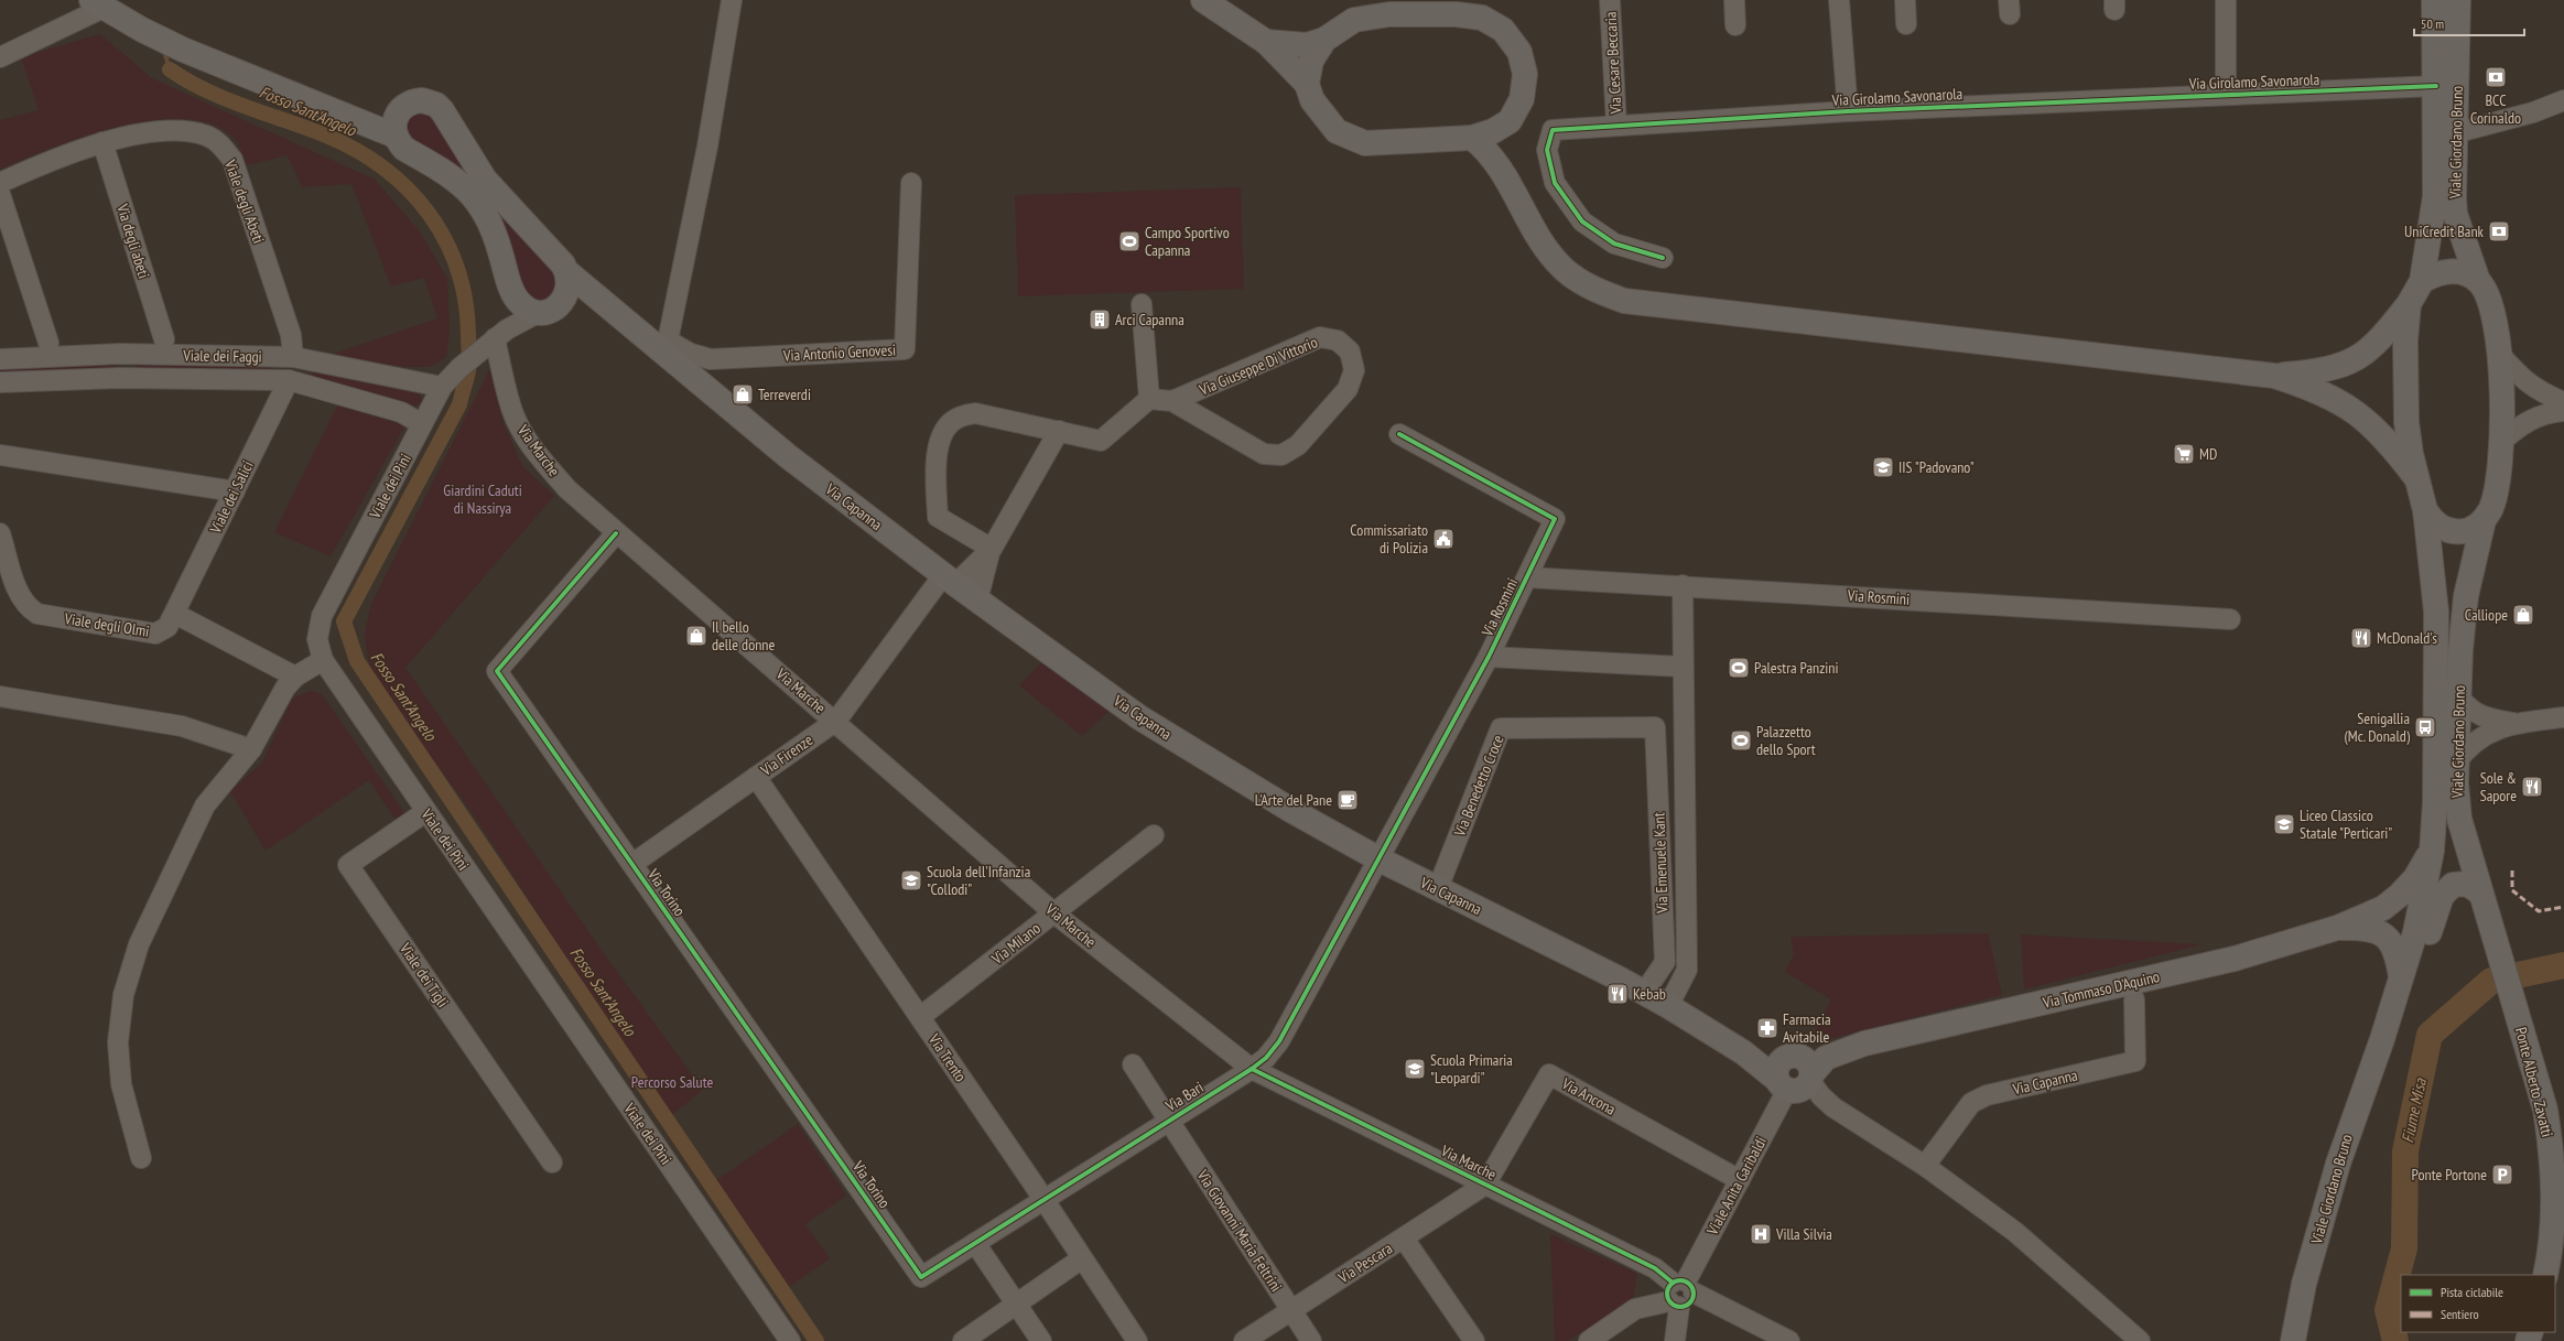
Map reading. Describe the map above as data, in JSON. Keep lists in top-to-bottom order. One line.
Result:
{"streets":{"main road":["Viale Giordano Bruno","Via Capanna","Via Tommaso D'Aquino","Ponte Alberto Zavatti"],"street":["Via Cesare Beccaria","Via Girolamo Savonarola","Viale degli Abeti","Via degli abeti","Via Antonio Genovesi","Viale dei Faggi","Via Giuseppe Di Vittorio","Via Marche","Viale dei Pini","Viale dei Salici","Via Rosmini","Viale degli Olmi","Via Firenze","Via Benedetto Croce","Via Emenuele Kant","Via Torino","Via Milano","Viale dei Tigli","Via Trento","Via Bari","Via Ancona","Viale Anita Garibaldi","Via Giovanni Maria Feltrini","Via Pescara"]},"crossings":[["Via Cesare Beccaria","Via Girolamo Savonarola"],["Via Girolamo Savonarola","Viale Giordano Bruno"],["Viale Giordano Bruno","Via Tommaso D'Aquino"],["Viale Giordano Bruno","Ponte Alberto Zavatti"],["Viale degli Abeti","Via degli abeti"],["Viale degli Abeti","Viale dei Faggi"],["Via Antonio Genovesi","Via Capanna"],["Viale dei Faggi","Viale dei Pini"],["Viale dei Faggi","Viale dei Salici"],["Via Marche","Viale dei Pini"],["Via Marche","Via Firenze"],["Via Marche","Via Torino"],["Via Marche","Via Milano"],["Via Marche","Via Bari"],["Via Marche","Via Ancona"],["Via Marche","Viale Anita Garibaldi"],["Via Marche","Via Pescara"],["Viale dei Pini","Viale dei Tigli"],["Viale dei Salici","Viale degli Olmi"],["Via Capanna","Via Rosmini"],["Via Capanna","Via Firenze"],["Via Capanna","Via Benedetto Croce"],["Via Capanna","Via Emenuele Kant"],["Via Capanna","Via Tommaso D'Aquino"],["Via Capanna","Via Bari"],["Via Capanna","Viale Anita Garibaldi"],["Via Rosmini","Via Bari"],["Via Firenze","Via Torino"],["Via Firenze","Via Trento"],["Via Benedetto Croce","Via Emenuele Kant"],["Via Torino","Via Bari"],["Via Milano","Via Trento"],["Via Tommaso D'Aquino","Viale Anita Garibaldi"],["Via Trento","Via Bari"],["Via Bari","Via Giovanni Maria Feltrini"],["Via Ancona","Viale Anita Garibaldi"],["Via Ancona","Via Pescara"],["Via Giovanni Maria Feltrini","Via Pescara"]],"water":["Fosso Sant'Angelo","Fiume Misa"],"parks":["Giardini Caduti di Nassirya","Percorso Salute"],"places":{"bank":["BCC Corinaldo","UniCredit Bank"],"sports":["Campo Sportivo Capanna","Palestra Panzini","Palazzetto dello Sport"],"building":["Arci Capanna"],"shop":["Terreverdi","Calliope","Il bello delle donne"],"supermarket":["MD"],"school or university":["IIS \"Padovano\"","Liceo Classico Statale \"Perticari\"","Scuola dell'Infanzia \"Collodi\"","Scuola Primaria \"Leopardi\""],"public building":["Commissariato di Polizia"],"restaurant":["McDonald's","Sole & Sapore","Kebab"],"bus stop":["Senigallia (Mc. Donald)"],"cafe":["L'Arte del Pane"],"pharmacy":["Farmacia Avitabile"],"parking":["Ponte Portone"],"hospital":["Villa Silvia"]},"legend":["Pista ciclabile","Sentiero"],"scale_bar":"50 m"}
